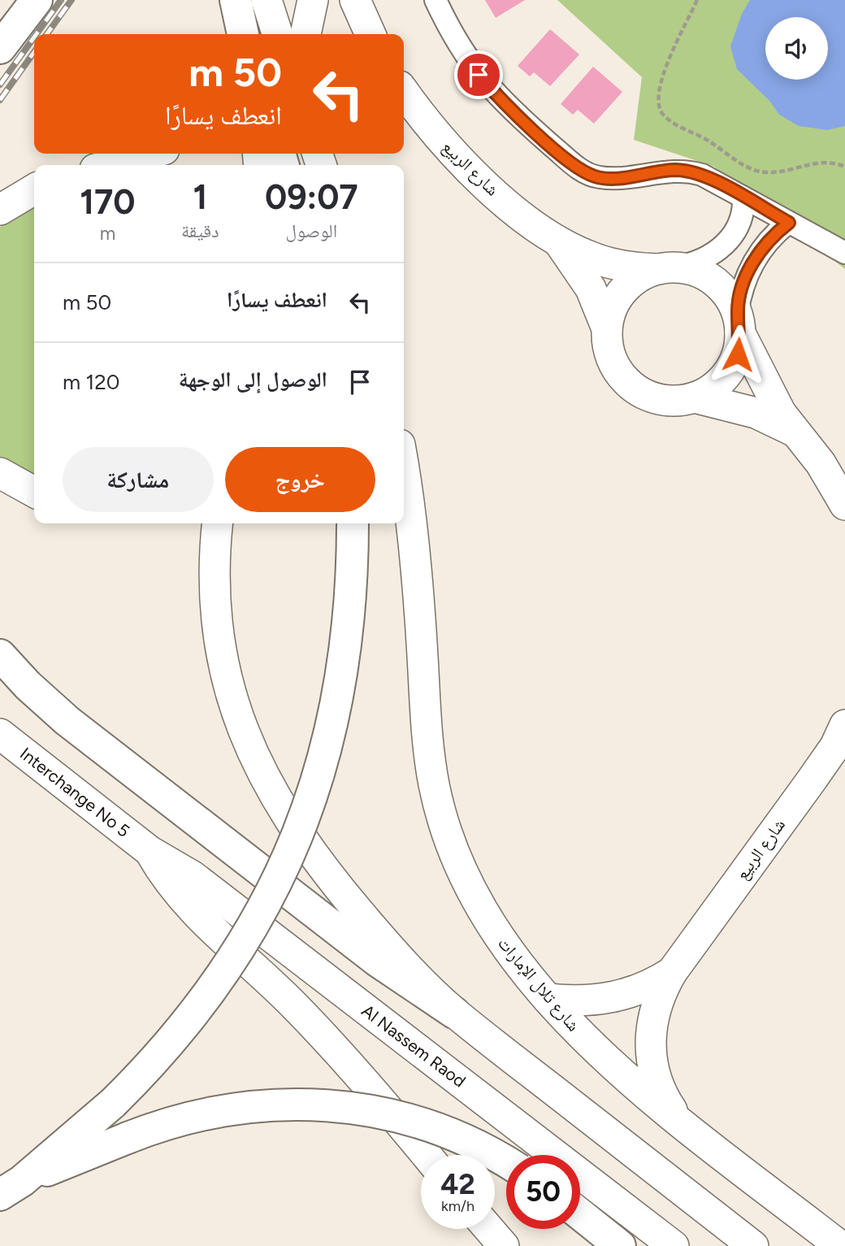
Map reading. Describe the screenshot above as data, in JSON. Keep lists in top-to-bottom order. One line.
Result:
{"streets":{"main road":["شارع الربيع","Interchange No 5","شارع تلال الإمارات","Al Nassem Raod"]},"crossings":[["شارع الربيع","شارع تلال الإمارات"],["Interchange No 5","Al Nassem Raod"]],"page":{"turn":["50 m","انعطف يسارًا"],"eta":["09:07","الوصول","1","دقيقة","170","m"],"list":[{"name":"انعطف يسارًا","value":"50 m"},{"name":"الوصول إلى الوجهة","value":"120 m"}],"buttons":["خروج","مشاركة"],"speed":"42 km/h","limit":"50"}}
